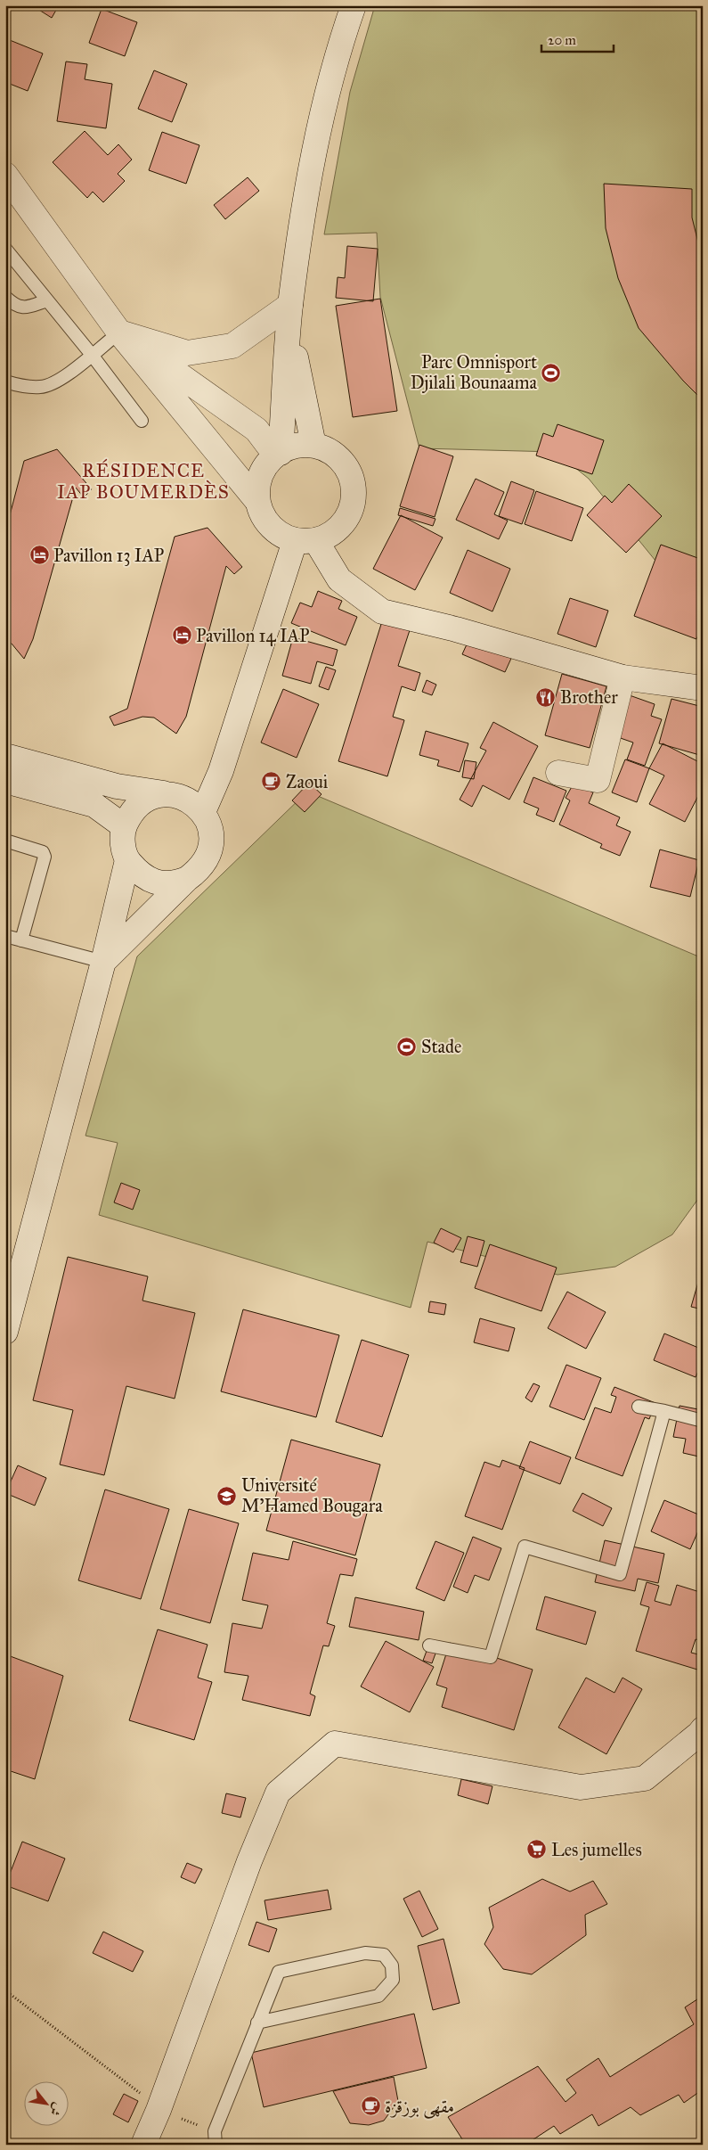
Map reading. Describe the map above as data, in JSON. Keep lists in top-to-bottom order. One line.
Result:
{"districts":["RÉSIDENCE IAP BOUMERDÈS"],"places":{"sports":["Parc Omnisport Djilali Bounaama","Stade"],"hotel":["Pavillon 13 IAP","Pavillon 14 IAP"],"restaurant":["Brother"],"cafe":["Zaoui","مقهى بوزقزة"],"school or university":["Université M'Hamed Bougara"],"supermarket":["Les jumelles"]},"scale_bar":"20 m","north":"bottom right"}
